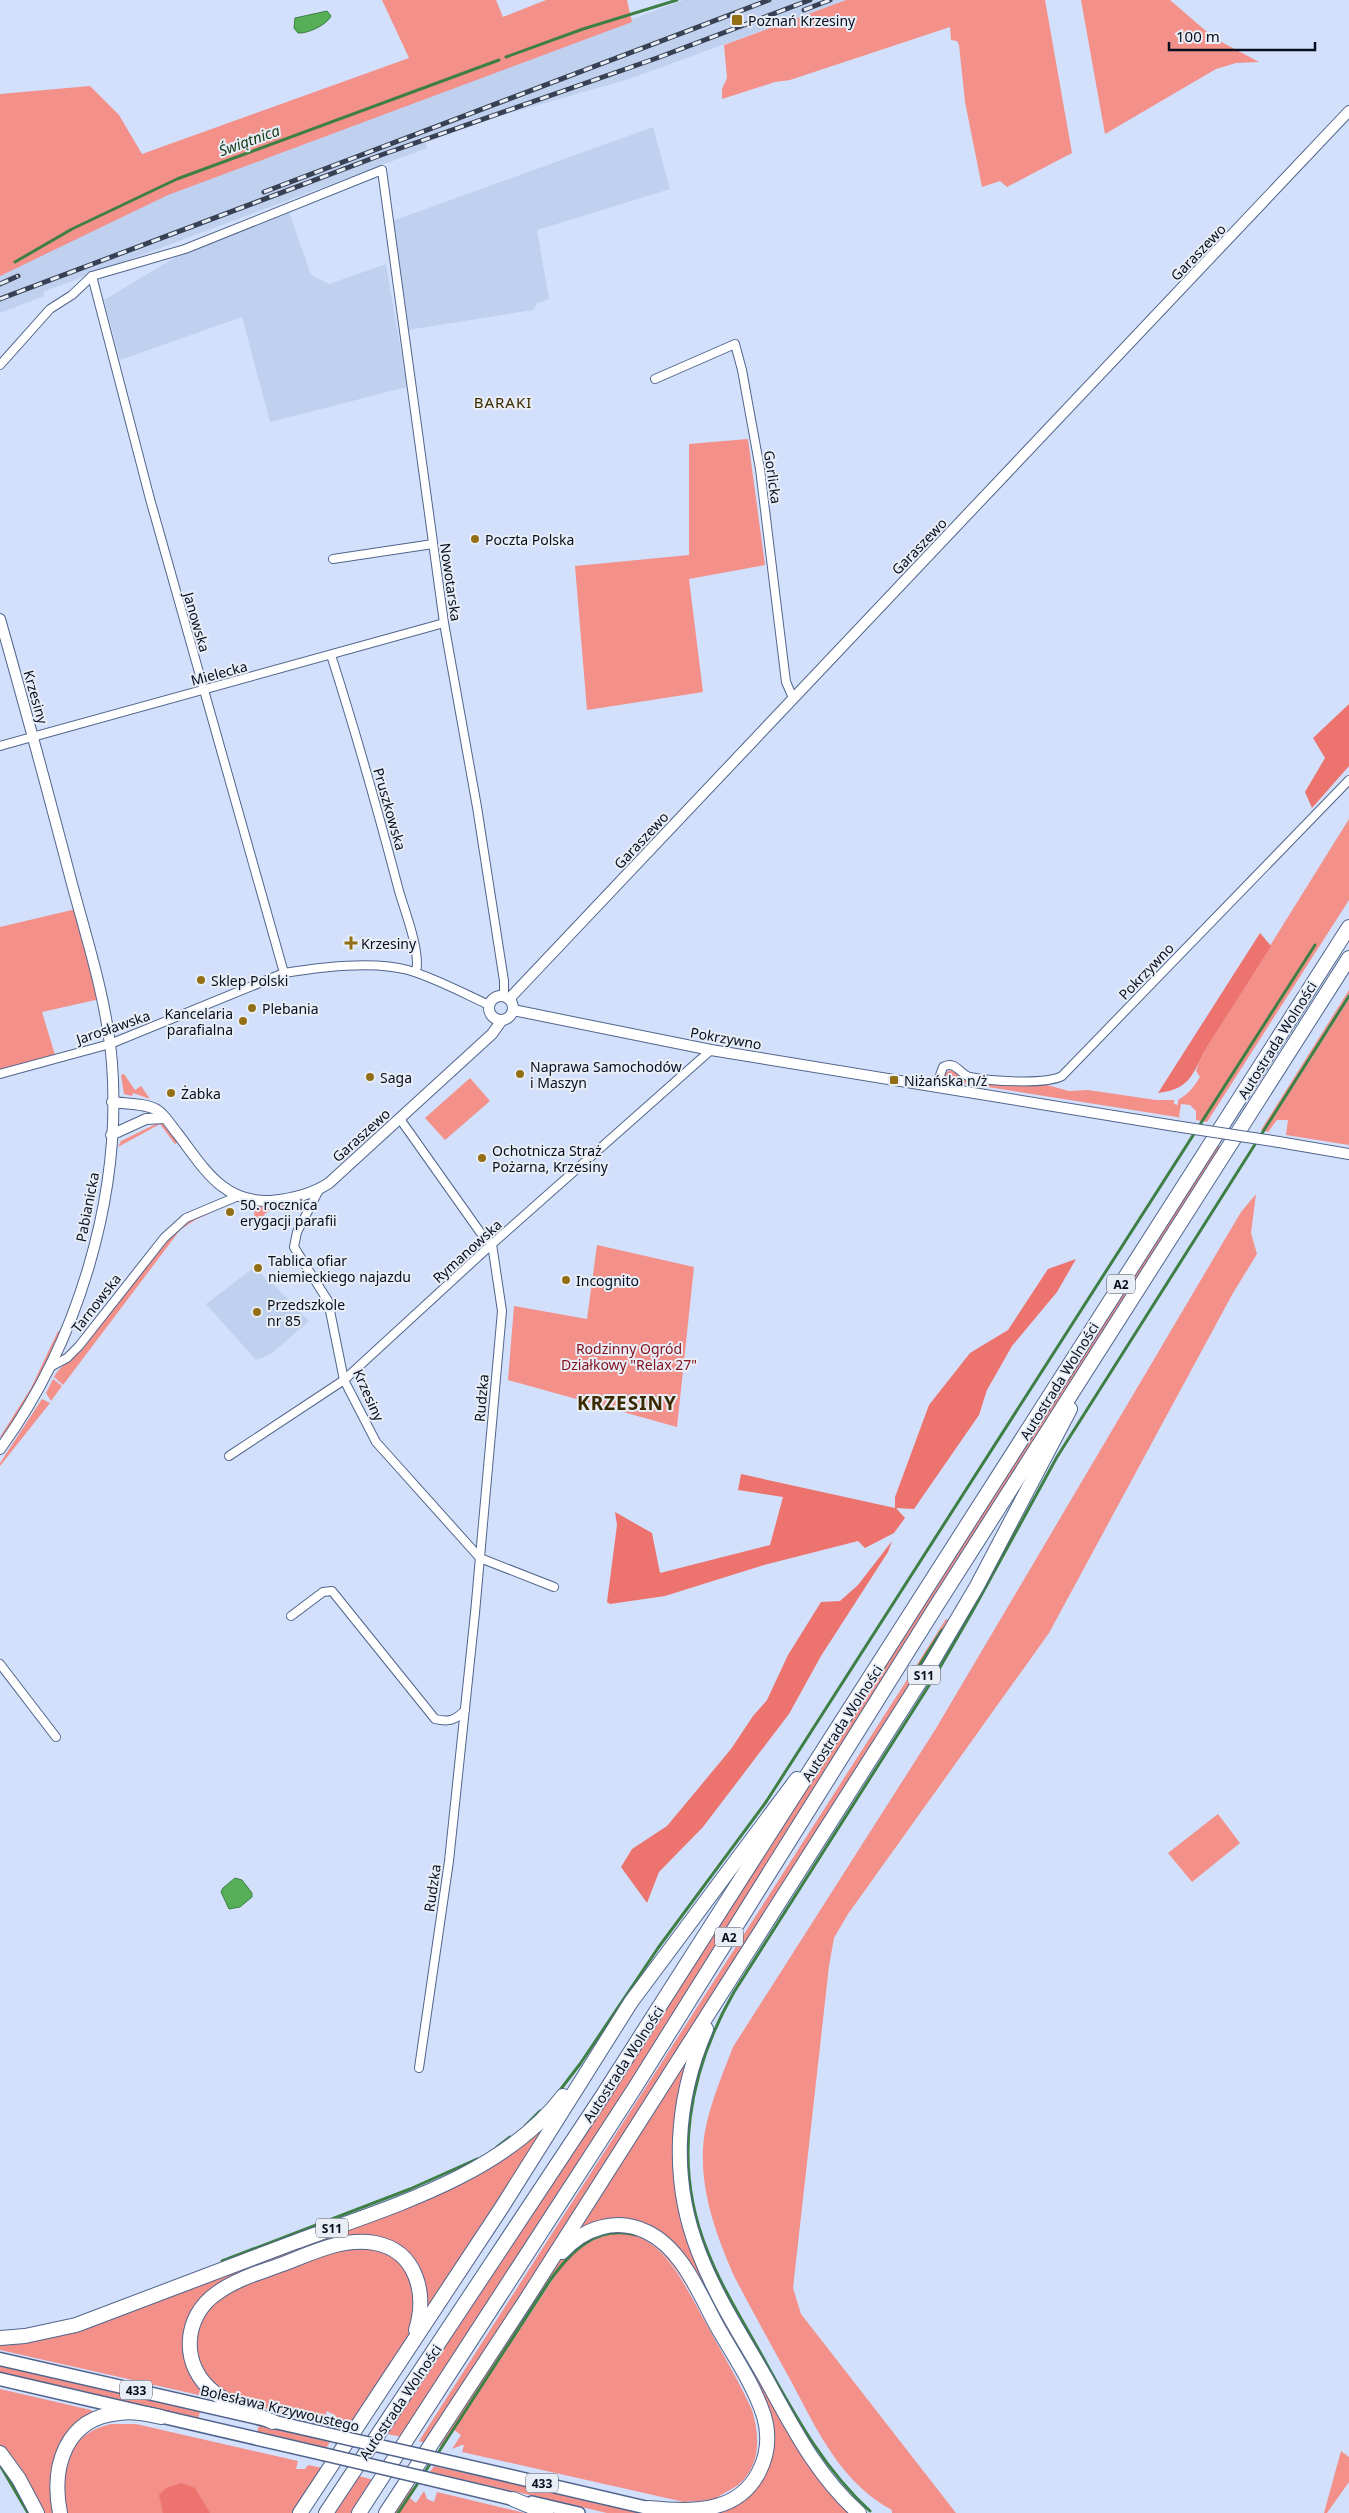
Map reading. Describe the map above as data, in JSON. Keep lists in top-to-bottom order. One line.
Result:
{"streets":{"highway":["Autostrada Wolności","A2","S11","433","Bolesława Krzywoustego"],"street":["Garaszewo","Gorlicka","Nowotarska","Janowska","Mielecka","Krzesiny","Pruszkowska","Pokrzywno","Jarosławska","Pabianicka","Rymanowska","Tarnowska","Rudzka"]},"crossings":[["Garaszewo","Gorlicka"],["Garaszewo","Nowotarska"],["Garaszewo","Krzesiny"],["Garaszewo","Pokrzywno"],["Garaszewo","Jarosławska"],["Garaszewo","Tarnowska"],["Nowotarska","Janowska"],["Nowotarska","Mielecka"],["Nowotarska","Pokrzywno"],["Nowotarska","Jarosławska"],["Janowska","Mielecka"],["Janowska","Jarosławska"],["Mielecka","Krzesiny"],["Mielecka","Pruszkowska"],["Krzesiny","Jarosławska"],["Krzesiny","Pabianicka"],["Krzesiny","Rymanowska"],["Krzesiny","Rudzka"],["Pruszkowska","Jarosławska"],["Pokrzywno","Jarosławska"],["Pokrzywno","Rymanowska"],["Jarosławska","Pabianicka"],["Autostrada Wolności","S11"],["Pabianicka","Tarnowska"],["Rymanowska","Rudzka"]],"districts":["BARAKI","KRZESINY"],"water":["Świątnica"],"parks":["Rodzinny Ogród Działkowy \"Relax 27\""],"places":{"transit":["Poznań Krzesiny","Niżańska n/ż"],"other":["Poczta Polska","Sklep Polski","Plebania","Kancelaria parafialna","Naprawa Samochodów i Maszyn","Saga","Żabka","Ochotnicza Straż Pożarna, Krzesiny","50. rocznica erygacji parafii","Tablica ofiar niemieckiego najazdu","Incognito","Przedszkole nr 85"],"health":["Krzesiny"]},"scale_bar":"100 m"}
